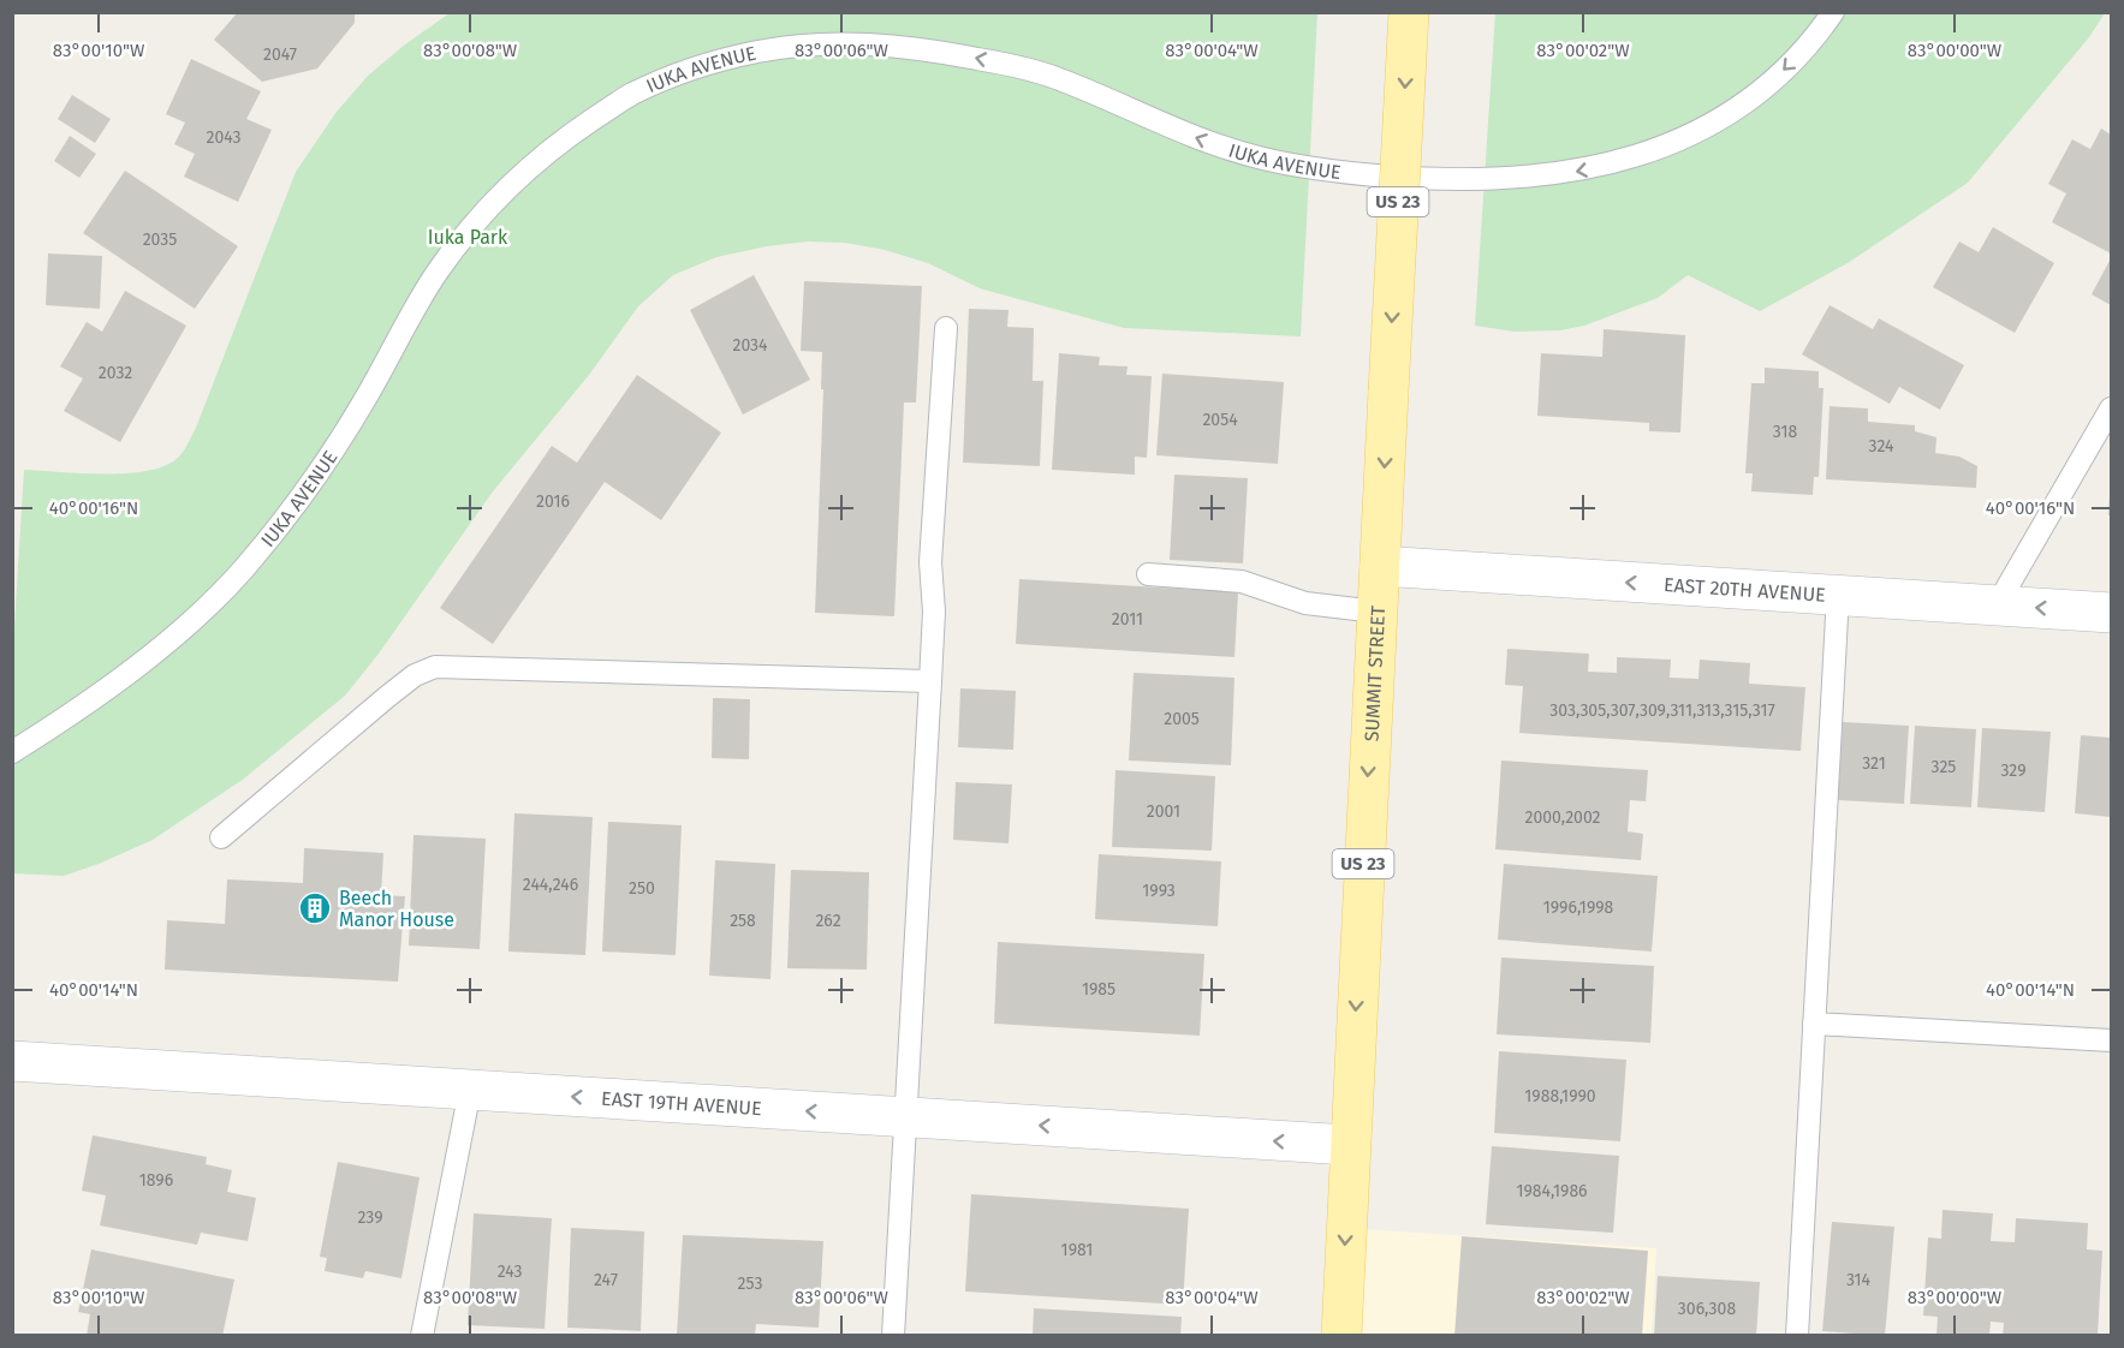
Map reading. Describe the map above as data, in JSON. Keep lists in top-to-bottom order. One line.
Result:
{"streets":{"main road":["US 23","SUMMIT STREET"],"street":["EAST 20TH AVENUE","EAST 19TH AVENUE"],"lane":["IUKA AVENUE"]},"crossings":[["EAST 20TH AVENUE","SUMMIT STREET"],["SUMMIT STREET","EAST 19TH AVENUE"]],"one_way":["IUKA AVENUE","EAST 20TH AVENUE","SUMMIT STREET","EAST 19TH AVENUE"],"parks":["Iuka Park"],"places":{"building":["Beech Manor House"]},"house_numbers":["2047","2043","2035","2034","2032","2054","318","324","2016","2011","303,305,307,309,311,313,315,317","2005","321","325","329","2001","2000,2002","244,246","250","1993","1996,1998","258","262","1985","1988,1990","1896","1984,1986","239","1981","243","247","314","253","306,308"],"coordinates":["83°00'10\"W","83°00'08\"W","83°00'06\"W","83°00'04\"W","83°00'02\"W","83°00'00\"W","40°00'16\"N","40°00'14\"N"]}
